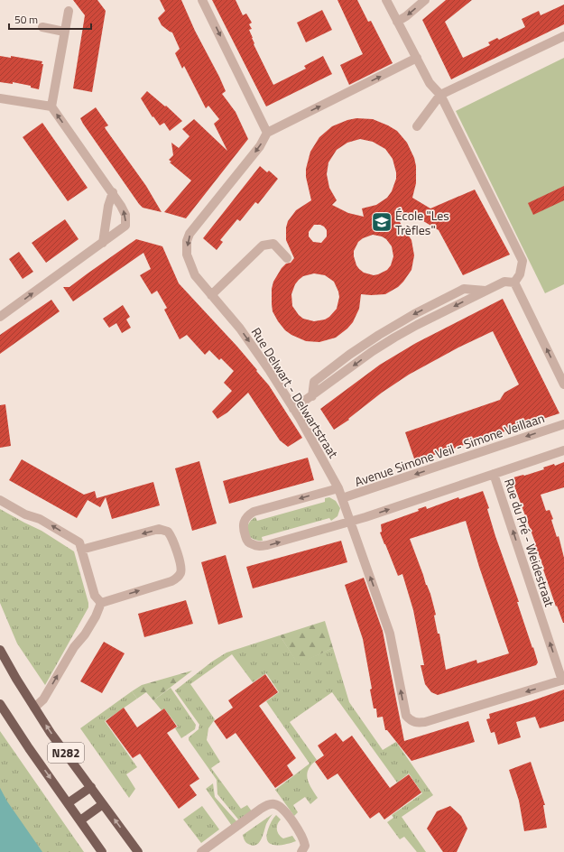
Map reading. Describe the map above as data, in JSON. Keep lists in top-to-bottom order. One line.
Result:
{"streets":{"main road":["N282"],"street":["Rue Delwart - Delwartstraat","Avenue Simone Veil - Simone Veillaan","Rue du Pré - Weidestraat"]},"crossings":[["Rue Delwart - Delwartstraat","Avenue Simone Veil - Simone Veillaan"],["Rue Delwart - Delwartstraat","Rue du Pré - Weidestraat"]],"one_way":["Rue du Pré - Weidestraat"],"places":{"school or university":["École \"Les Trèfles\""]},"scale_bar":"50 m"}
